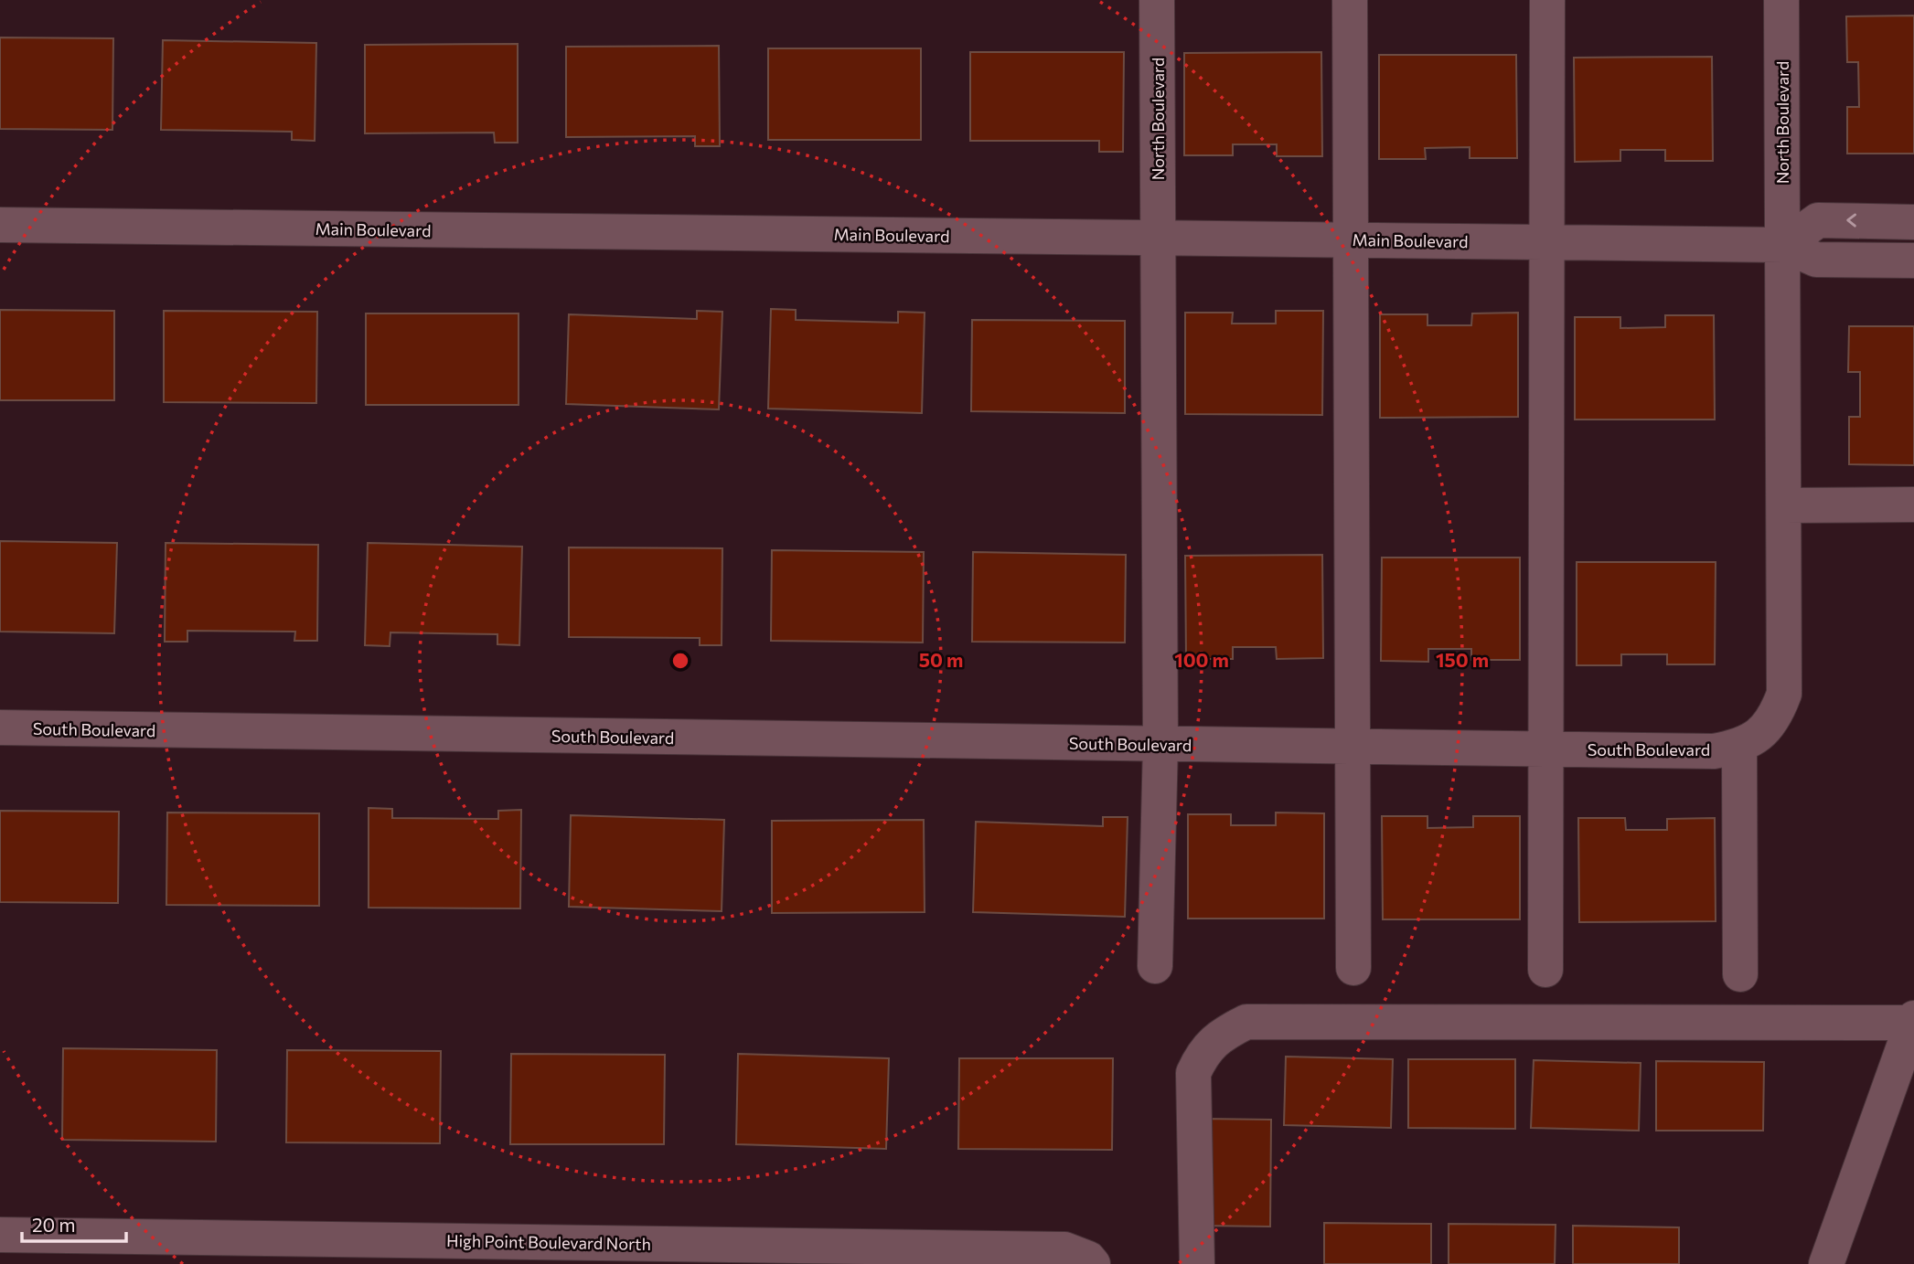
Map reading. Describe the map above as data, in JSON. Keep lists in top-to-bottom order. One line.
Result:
{"streets":{"street":["North Boulevard","Main Boulevard","South Boulevard","High Point Boulevard North"]},"crossings":[["North Boulevard","Main Boulevard"],["North Boulevard","South Boulevard"],["Main Boulevard","South Boulevard"]],"scale_bar":"20 m","rings":["50 m","100 m","150 m"]}
